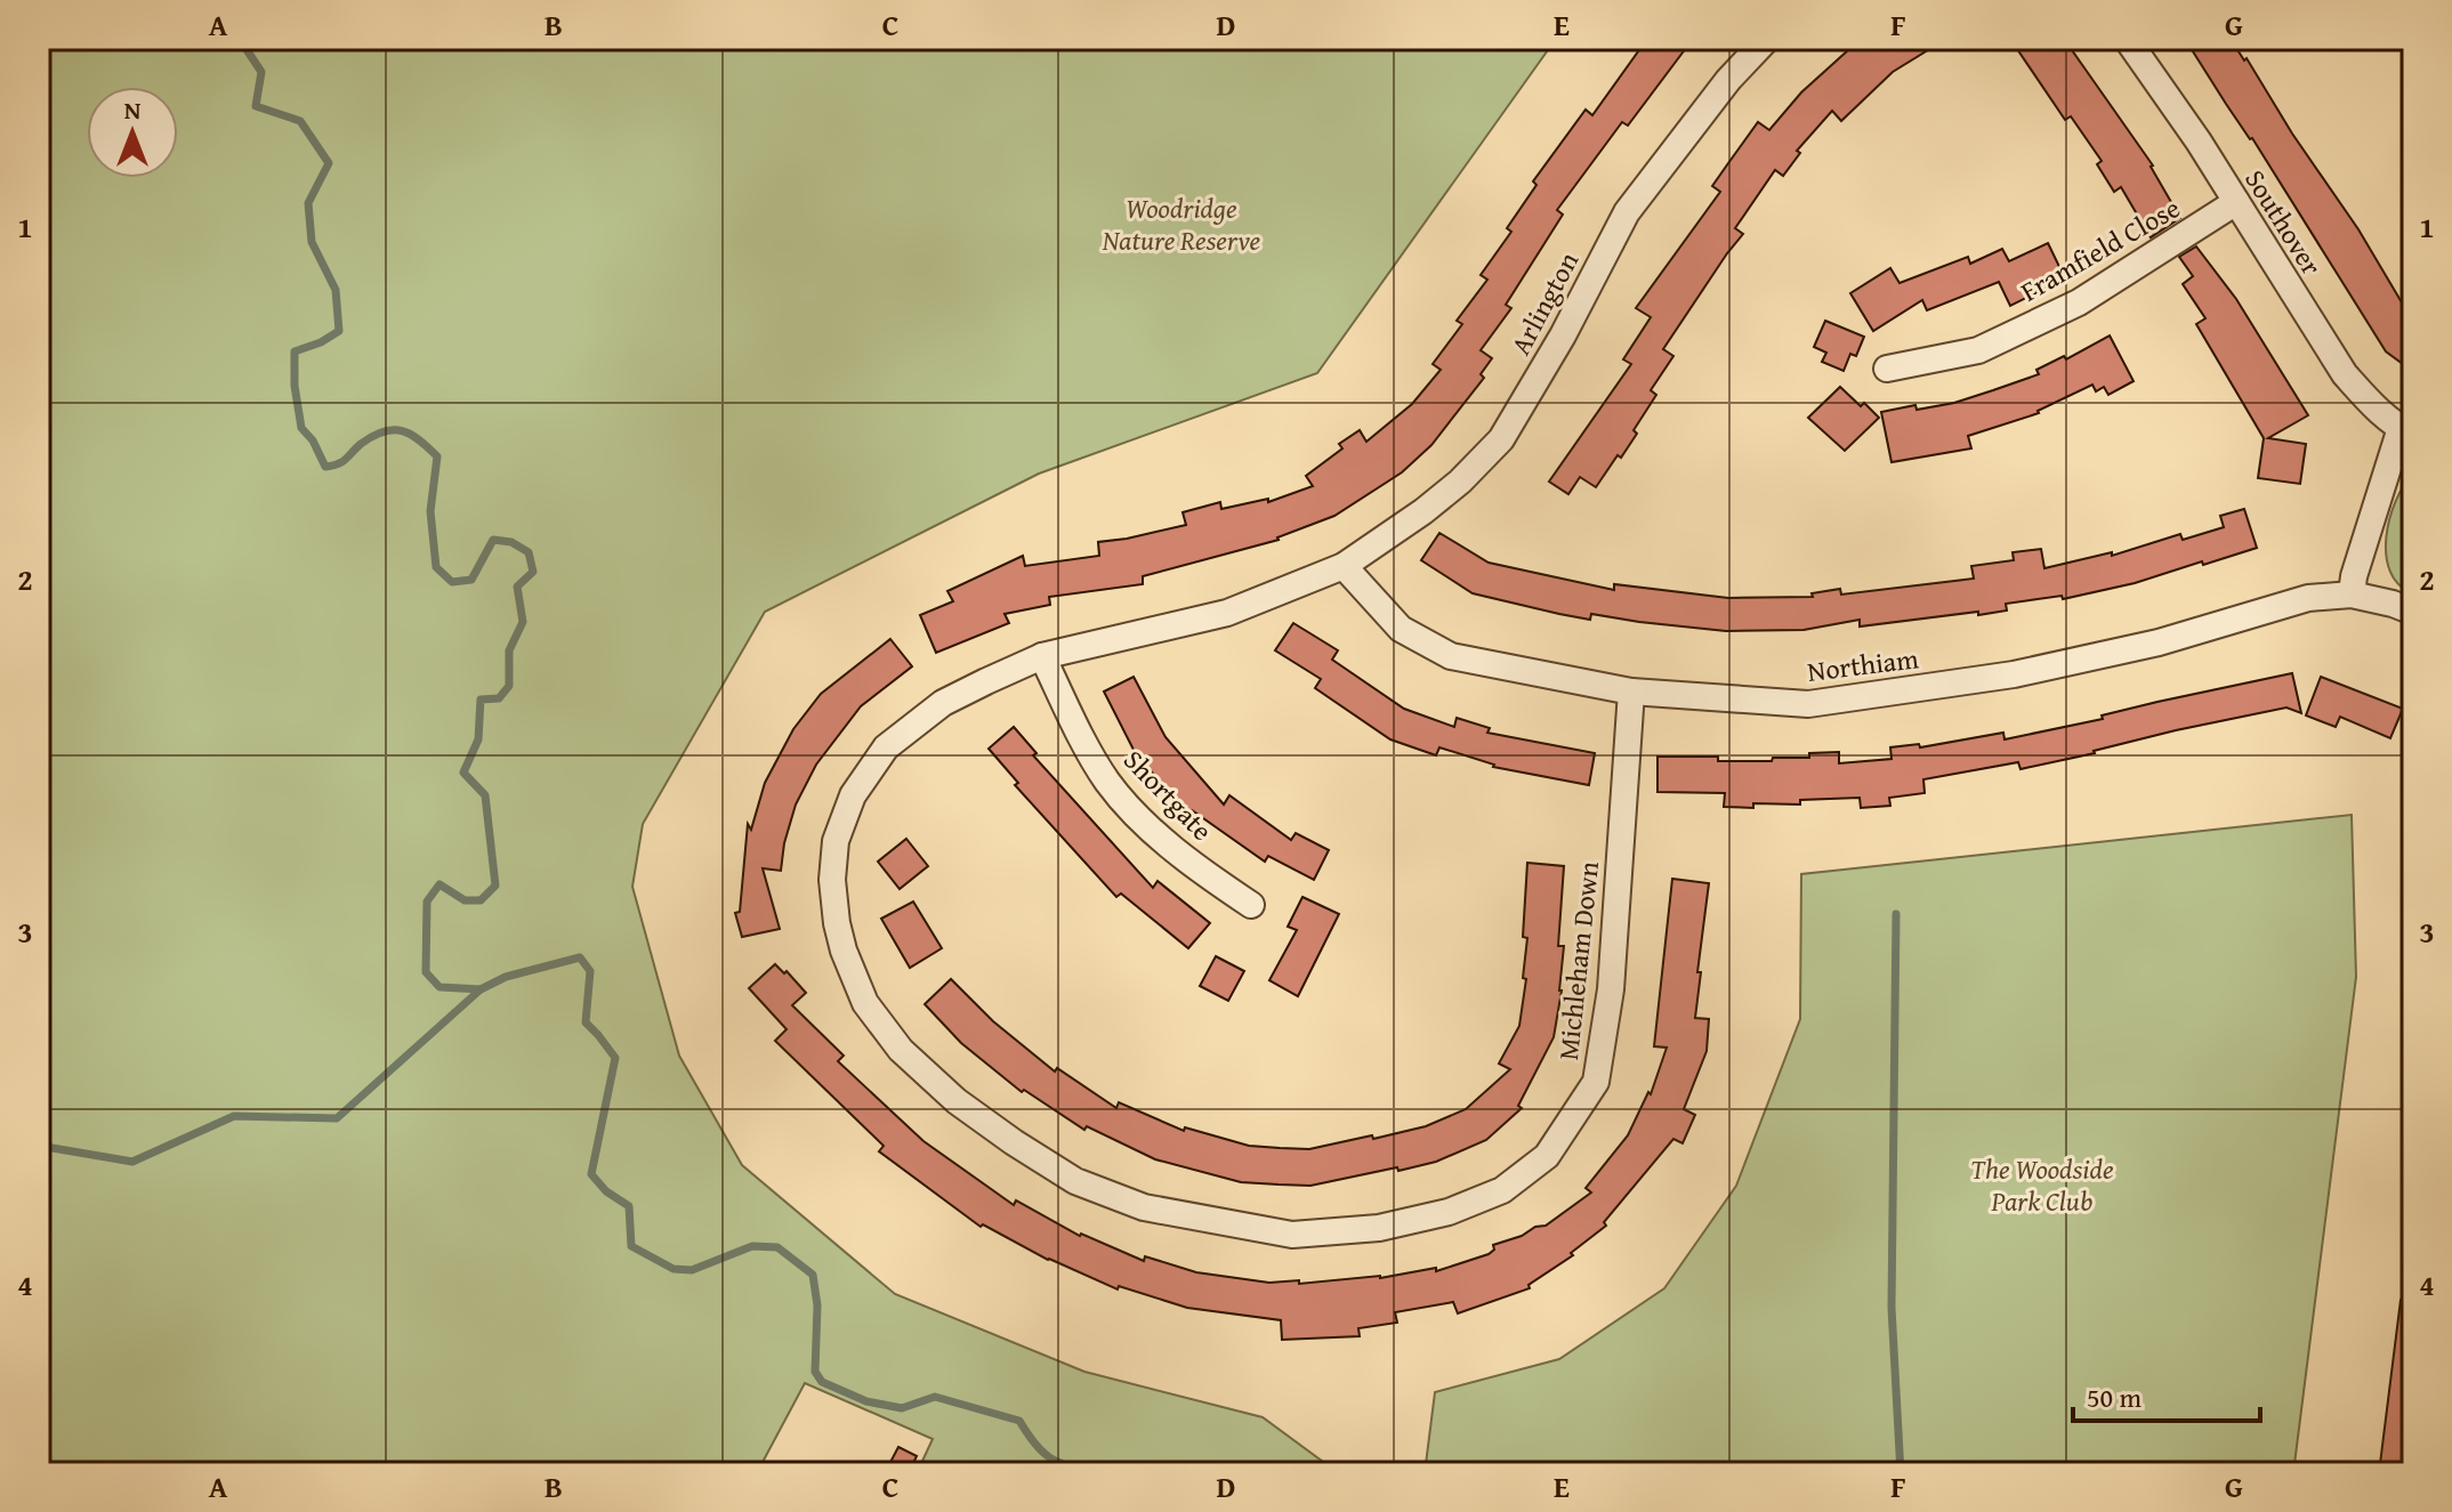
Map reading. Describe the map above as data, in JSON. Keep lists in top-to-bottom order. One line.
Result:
{"streets":{"street":["Southover","Framfield Close","Arlington","Northiam","Shortgate","Michleham Down"]},"crossings":[["Southover","Framfield Close"],["Southover","Northiam"],["Arlington","Northiam"],["Arlington","Michleham Down"],["Northiam","Michleham Down"],["Shortgate","Michleham Down"]],"parks":["Woodridge Nature Reserve","The Woodside Park Club"],"scale_bar":"50 m","north":"top","grid":{"columns":["A","B","C","D","E","F","G"],"rows":["1","2","3","4"]}}
